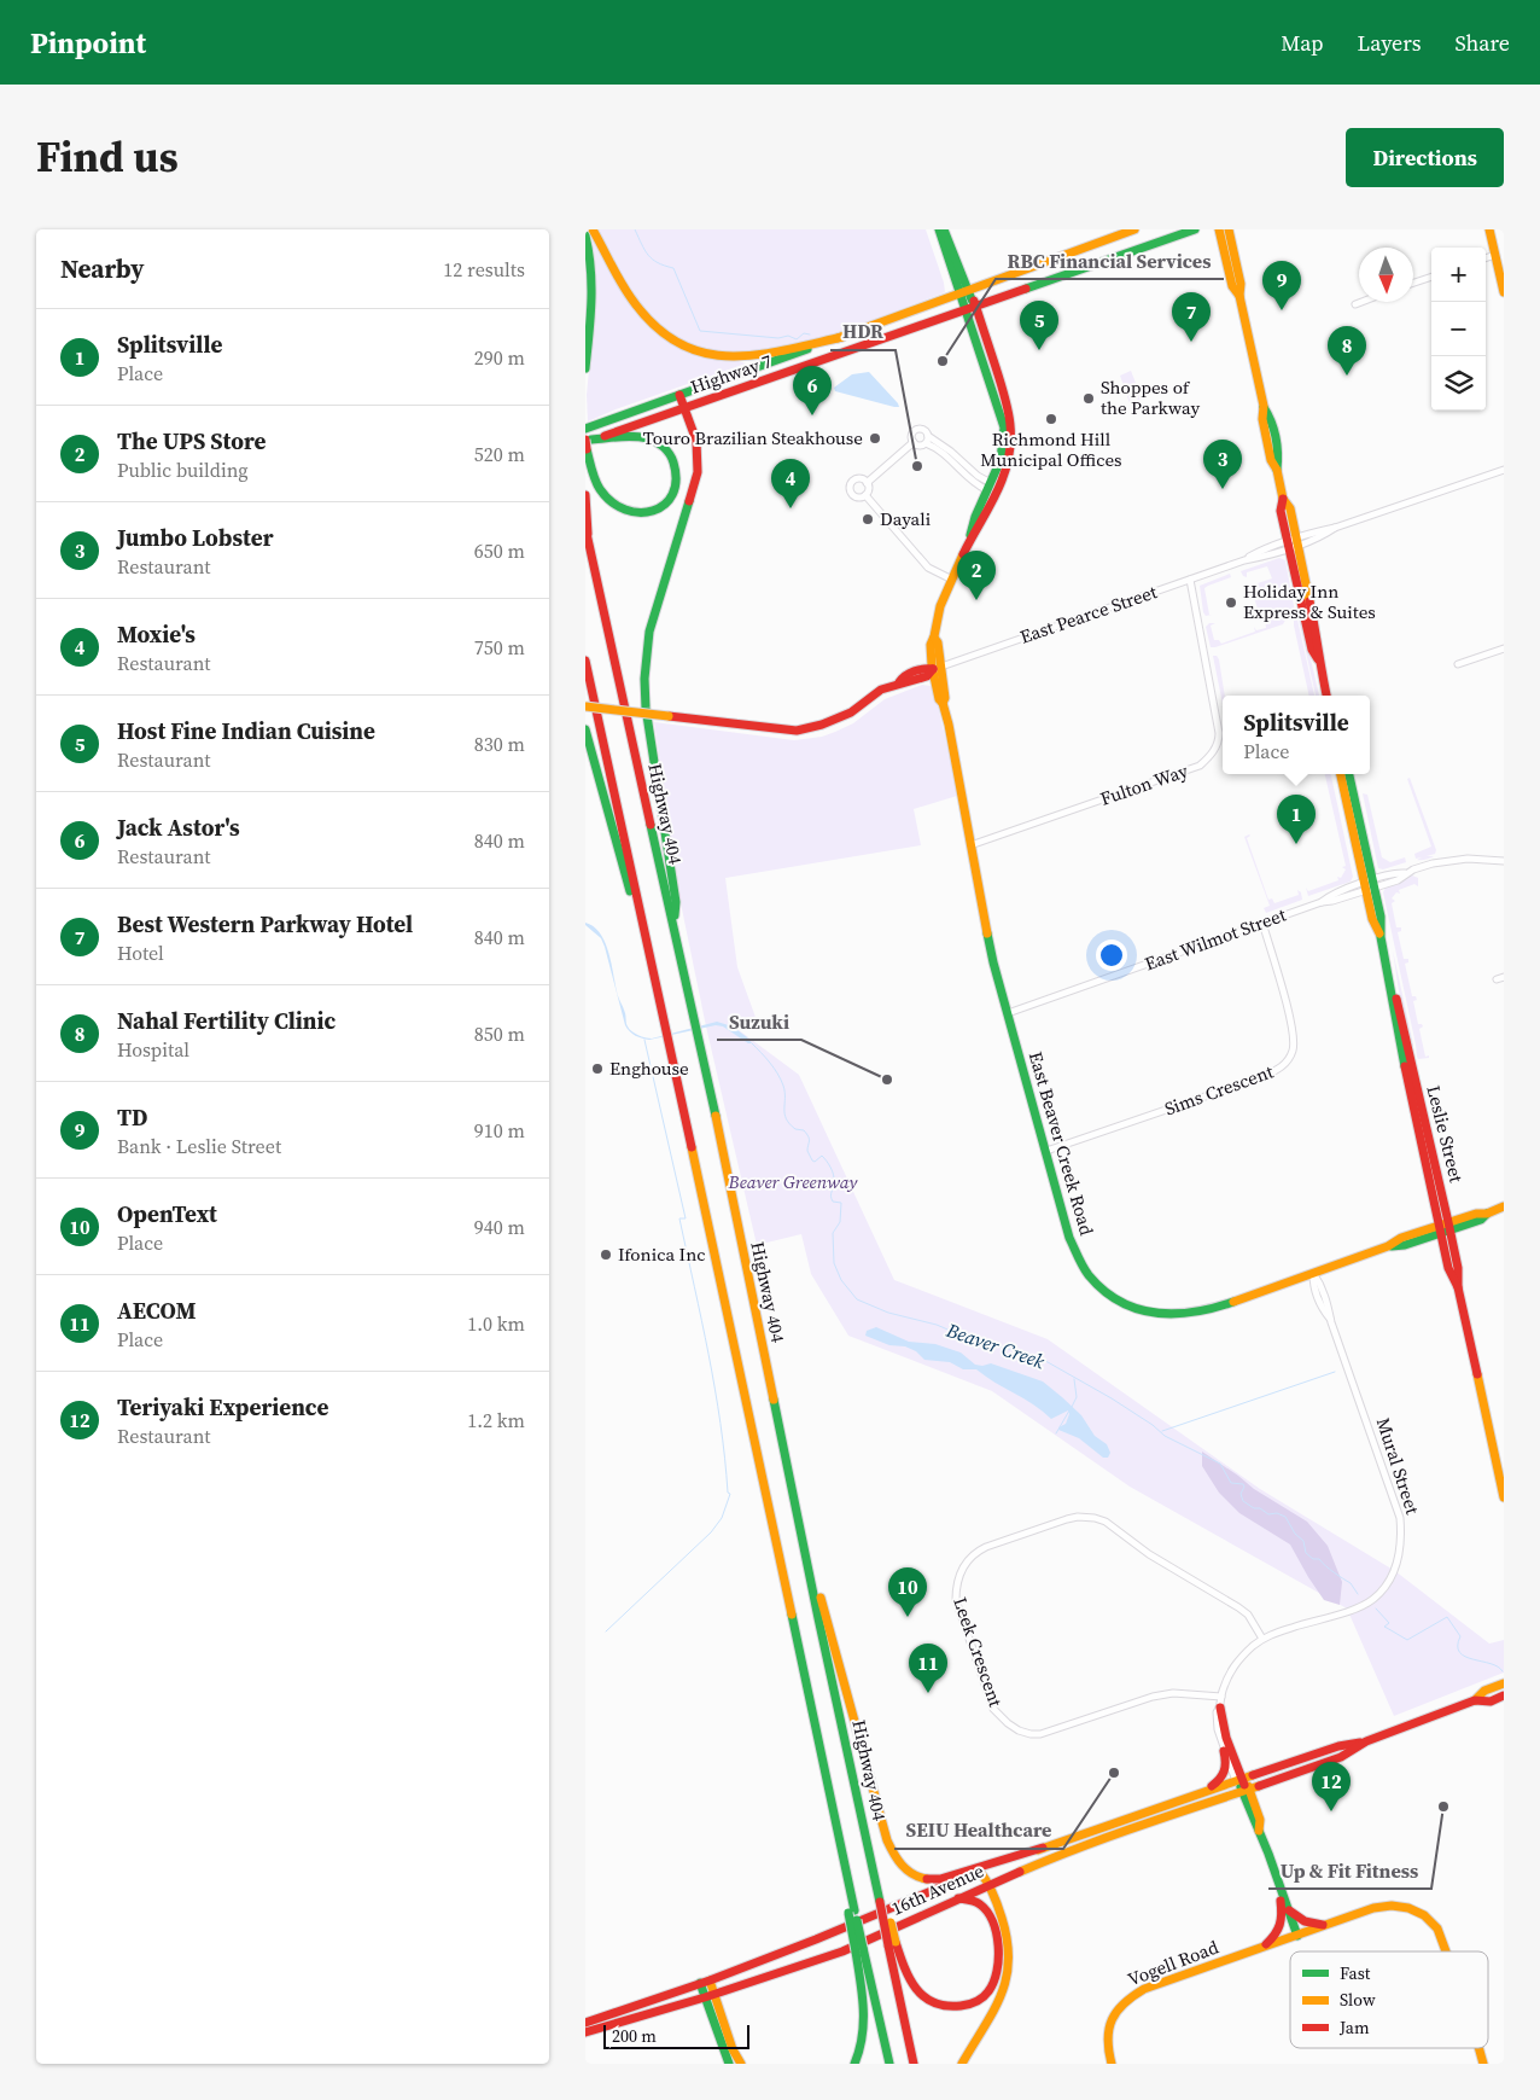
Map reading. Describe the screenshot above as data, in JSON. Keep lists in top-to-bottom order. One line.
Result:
{"streets":{"main road":["Highway 7","Highway 404","Leslie Street","East Beaver Creek Road","16th Avenue","Vogell Road"],"street":["East Pearce Street","Fulton Way","East Wilmot Street","Sims Crescent","Mural Street","Leek Crescent"]},"crossings":[["Highway 7","East Beaver Creek Road"],["East Pearce Street","Fulton Way"],["East Pearce Street","East Beaver Creek Road"],["Fulton Way","East Beaver Creek Road"],["East Wilmot Street","Sims Crescent"],["East Wilmot Street","Leslie Street"],["East Wilmot Street","East Beaver Creek Road"],["Sims Crescent","East Beaver Creek Road"],["Leslie Street","East Beaver Creek Road"],["East Beaver Creek Road","Mural Street"],["Mural Street","Leek Crescent"],["Mural Street","16th Avenue"]],"water":["Beaver Creek"],"parks":["Beaver Greenway"],"places":["RBC Financial Services","Shoppes of the Parkway","Richmond Hill Municipal Offices","Touro Brazilian Steakhouse","HDR","Dayali","Holiday Inn Express & Suites","Enghouse","Suzuki","Ifonica Inc","SEIU Healthcare","Up & Fit Fitness"],"legend":["Fast","Slow","Jam"],"scale_bar":"200 m","north":"bottom","page":{"header":"Pinpoint","nav":["Map","Layers","Share"],"title":"Find us","buttons":"Directions","heading":["Nearby","12 results"],"map_buttons":["+","−"],"pins":["9","7","5","8","6","3","4","2","1","10","11","12"],"list":[{"mark":"1","name":"Splitsville","note":"Place","value":"290 m"},{"mark":"2","name":"The UPS Store","note":"Public building","value":"520 m"},{"mark":"3","name":"Jumbo Lobster","note":"Restaurant","value":"650 m"},{"mark":"4","name":"Moxie's","note":"Restaurant","value":"750 m"},{"mark":"5","name":"Host Fine Indian Cuisine","note":"Restaurant","value":"830 m"},{"mark":"6","name":"Jack Astor's","note":"Restaurant","value":"840 m"},{"mark":"7","name":"Best Western Parkway Hotel","note":"Hotel","value":"840 m"},{"mark":"8","name":"Nahal Fertility Clinic","note":"Hospital","value":"850 m"},{"mark":"9","name":"TD","note":"Bank · Leslie Street","value":"910 m"},{"mark":"10","name":"OpenText","note":"Place","value":"940 m"},{"mark":"11","name":"AECOM","note":"Place","value":"1.0 km"},{"mark":"12","name":"Teriyaki Experience","note":"Restaurant","value":"1.2 km"}],"popup":["Splitsville","Place"],"scale":"200 m"}}
